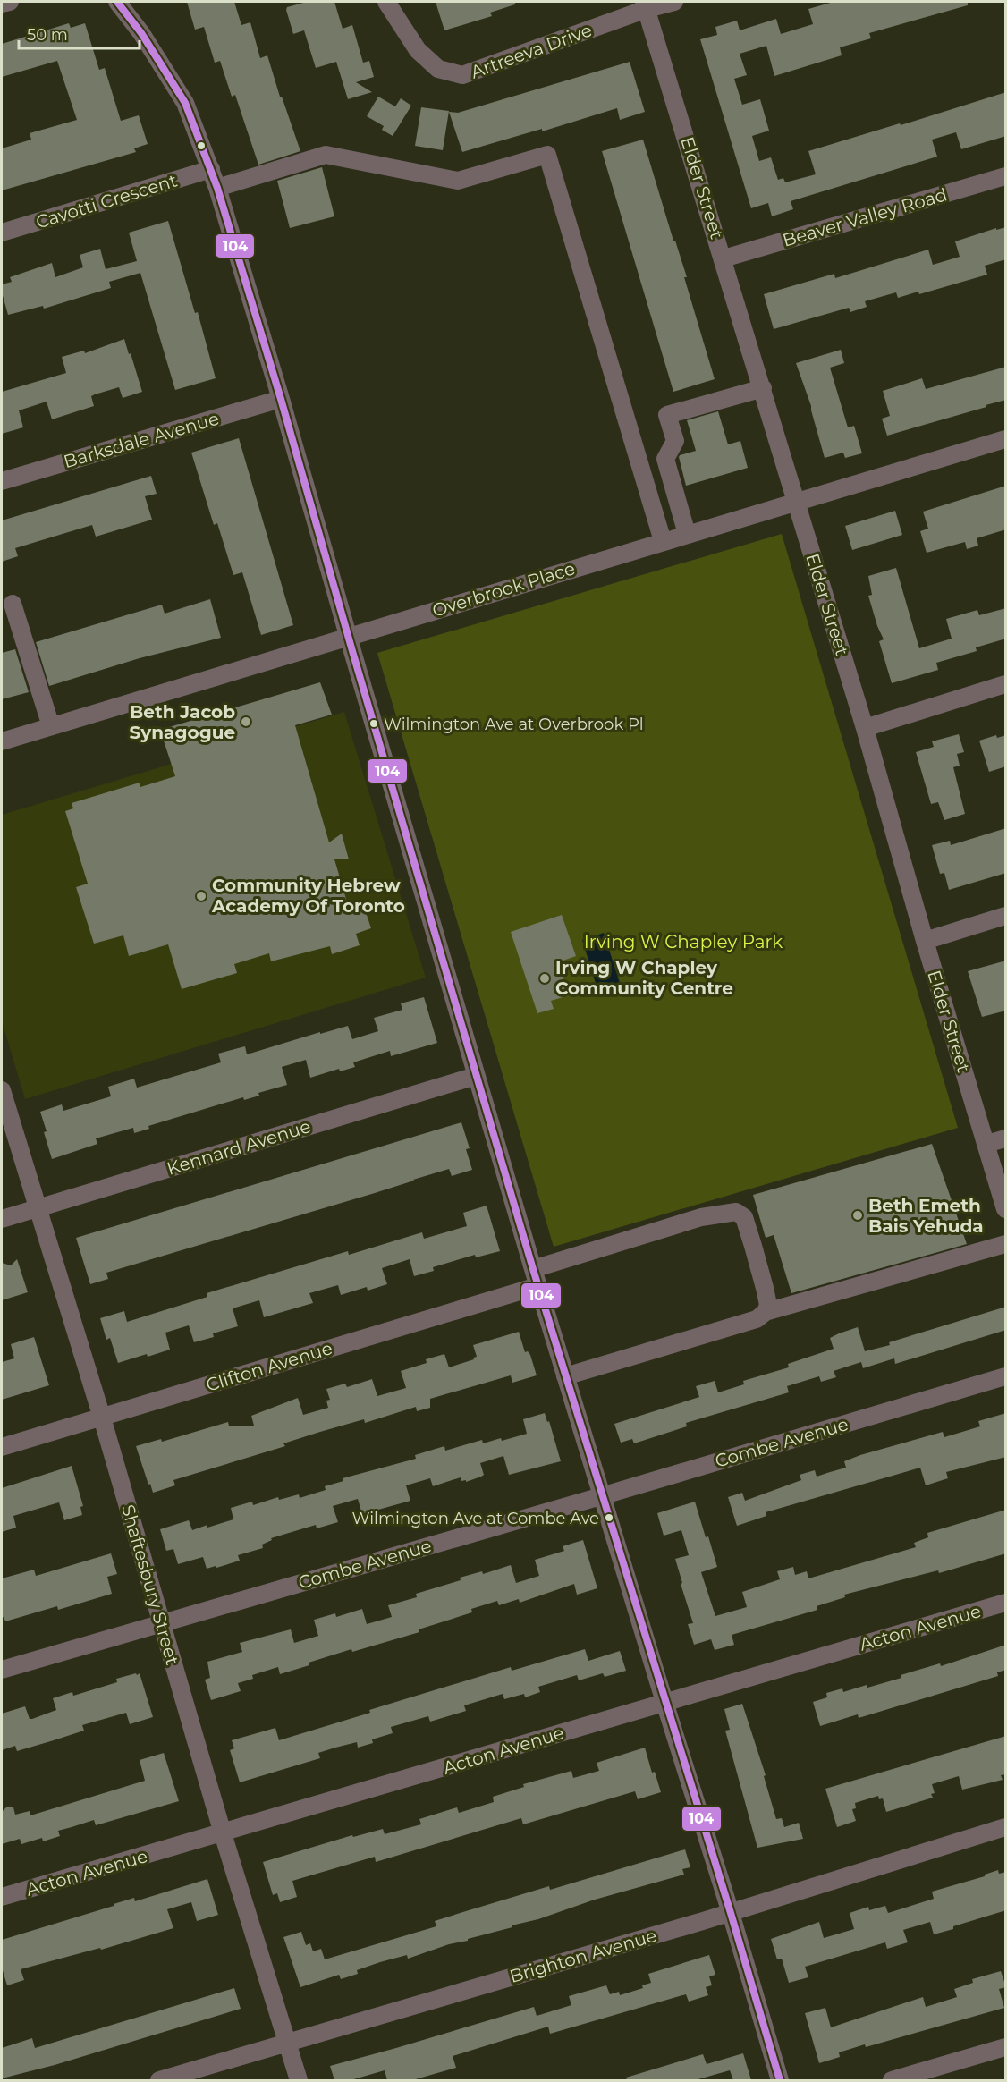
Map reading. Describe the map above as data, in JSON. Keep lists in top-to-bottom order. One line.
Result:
{"streets":{"street":["Artreeva Drive","Elder Street","Cavotti Crescent","Beaver Valley Road","Barksdale Avenue","Overbrook Place","Kennard Avenue","Clifton Avenue","Combe Avenue","Shaftesbury Street","Acton Avenue","Brighton Avenue"]},"crossings":[["Artreeva Drive","Elder Street"],["Elder Street","Beaver Valley Road"],["Elder Street","Overbrook Place"],["Kennard Avenue","Shaftesbury Street"],["Clifton Avenue","Shaftesbury Street"],["Combe Avenue","Shaftesbury Street"],["Shaftesbury Street","Acton Avenue"],["Shaftesbury Street","Brighton Avenue"]],"parks":["Irving W Chapley Park"],"places":["Beth Jacob Synagogue","Wilmington Ave at Overbrook Pl","Community Hebrew Academy Of Toronto","Irving W Chapley Community Centre","Beth Emeth Bais Yehuda","Wilmington Ave at Combe Ave"],"lines":["transit line 104"],"scale_bar":"50 m"}
